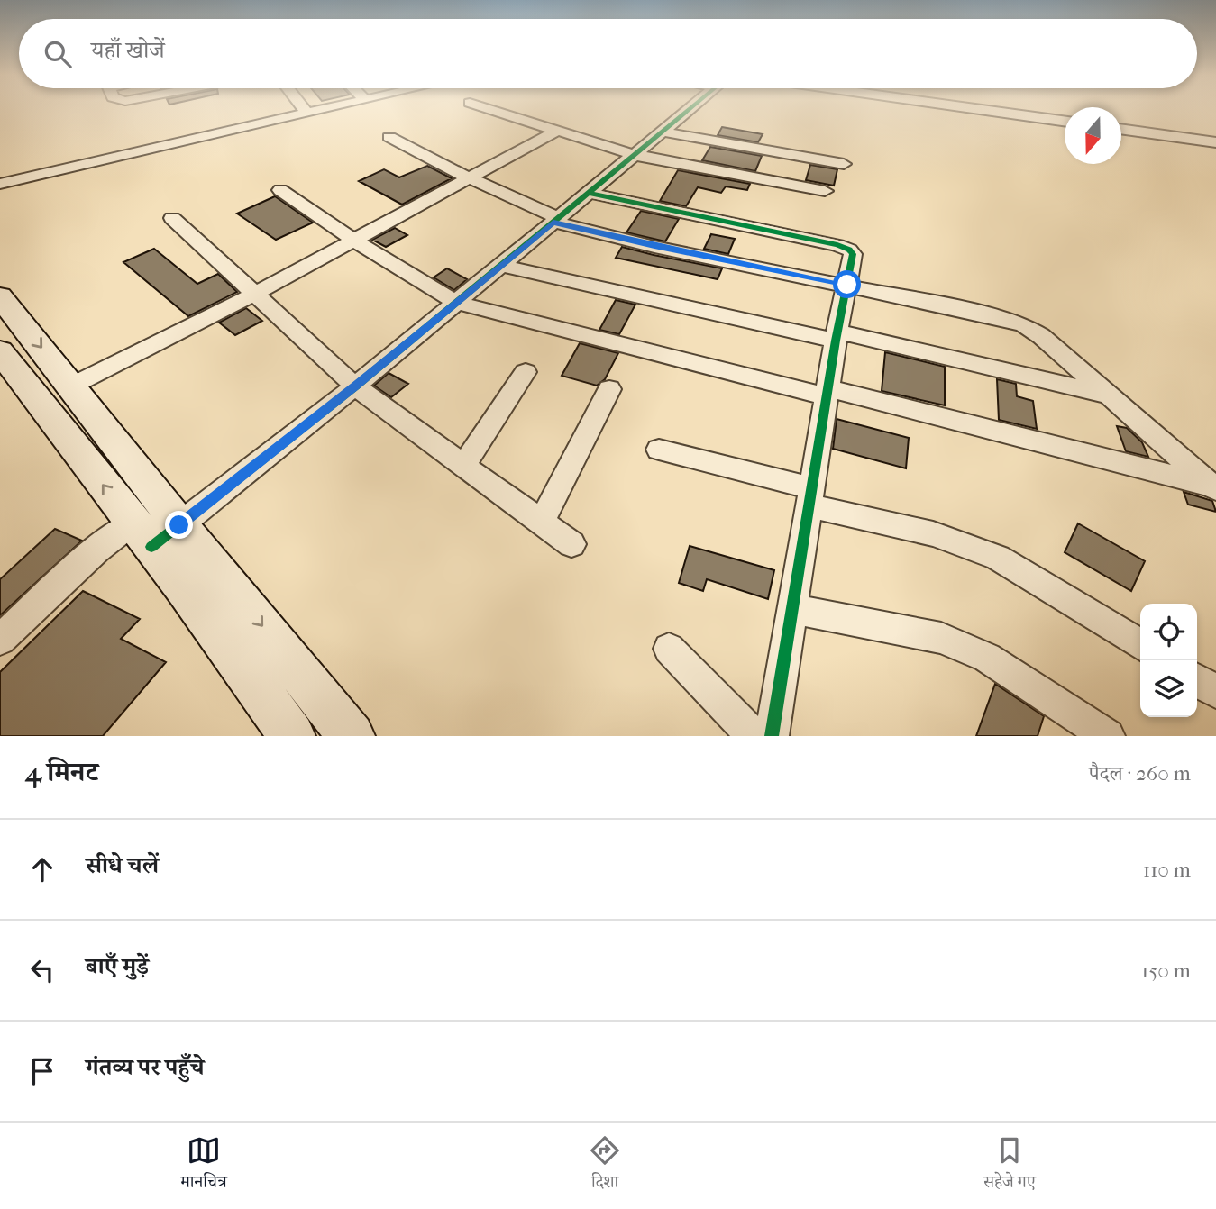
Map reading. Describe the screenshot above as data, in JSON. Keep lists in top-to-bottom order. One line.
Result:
{"north":"bottom","page":{"search":"यहाँ खोजें","heading":["4 मिनट","पैदल · 260 m"],"list":[["सीधे चलें","110 m"],["बाएँ मुड़ें","150 m"],"गंतव्य पर पहुँचे"],"nav":["मानचित्र","दिशा","सहेजे गए"]}}
